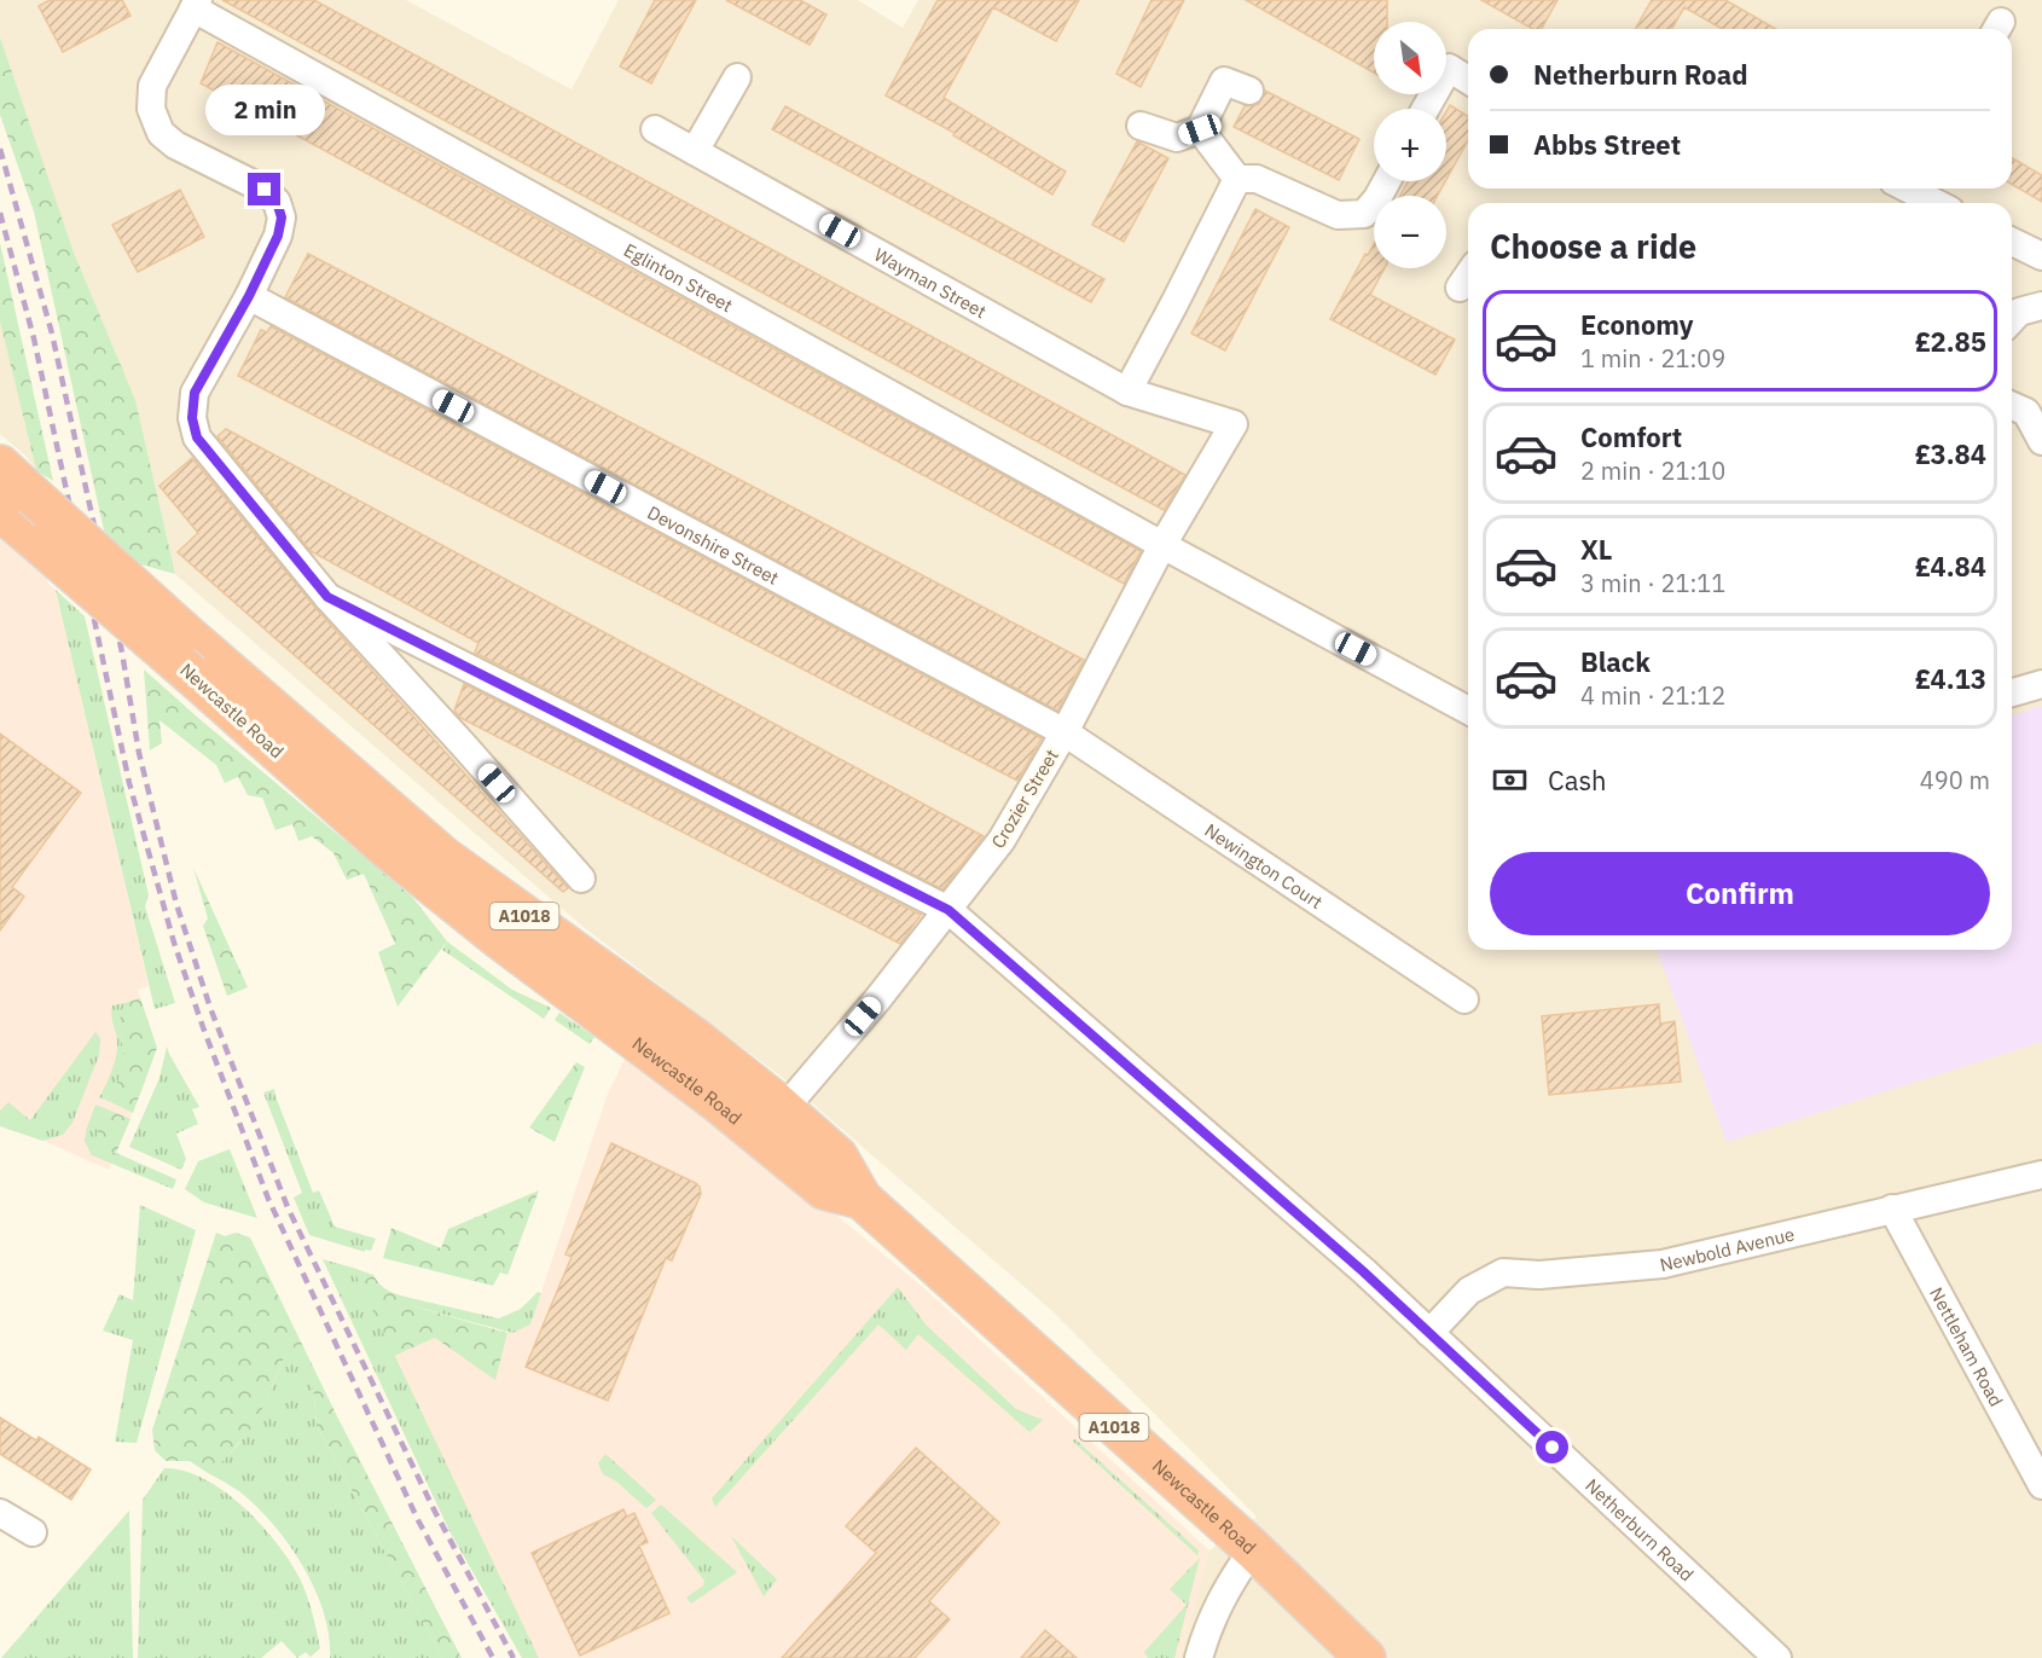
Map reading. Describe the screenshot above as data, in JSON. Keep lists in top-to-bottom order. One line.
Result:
{"streets":{"highway":["Newcastle Road","A1018"],"street":["Eglinton Street","Wayman Street","Devonshire Street","Crozier Street","Newington Court","Newbold Avenue","Nettleham Road","Netherburn Road"]},"crossings":[["Eglinton Street","Crozier Street"],["Wayman Street","Crozier Street"],["Devonshire Street","Crozier Street"],["Devonshire Street","Newington Court"],["Newcastle Road","Crozier Street"],["Newcastle Road","A1018"],["Crozier Street","Newington Court"],["Crozier Street","A1018"],["Crozier Street","Netherburn Road"],["Newbold Avenue","Nettleham Road"],["Newbold Avenue","Netherburn Road"]],"north":"bottom right","page":{"map_buttons":["+","−"],"banner":["Netherburn Road","Abbs Street"],"bubble":"2 min","heading":"Choose a ride","list":[{"name":"Economy","note":"1 min · 21:09","value":"£2.85"},{"name":"Comfort","note":"2 min · 21:10","value":"£3.84"},{"name":"XL","note":"3 min · 21:11","value":"£4.84"},{"name":"Black","note":"4 min · 21:12","value":"£4.13"}],"pay":["Cash","490 m"],"buttons":"Confirm"}}
